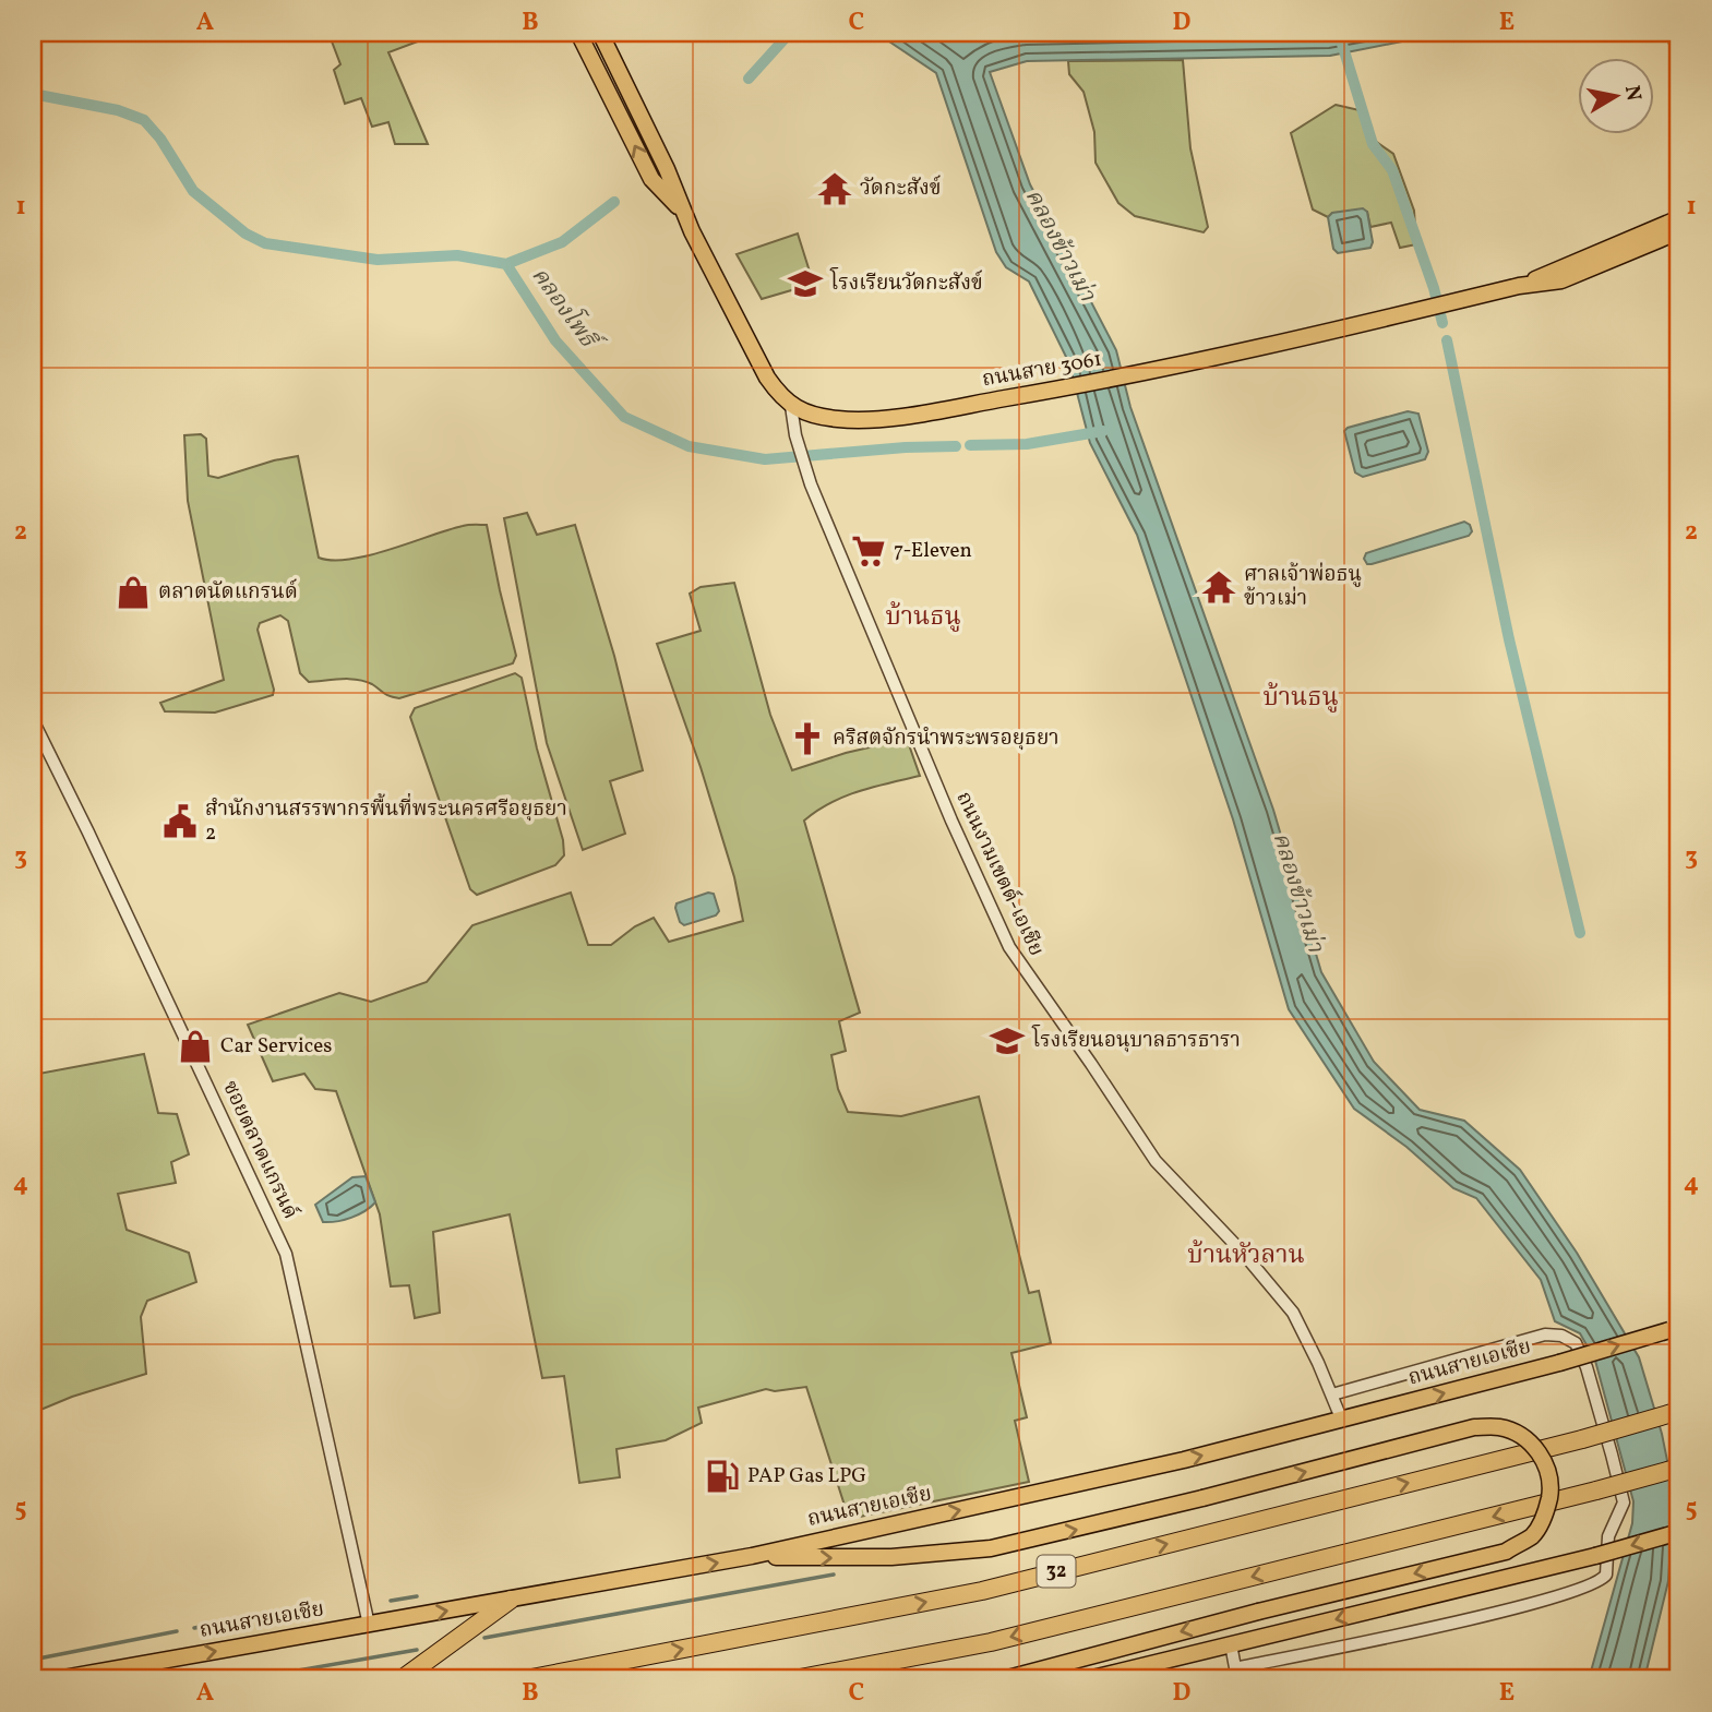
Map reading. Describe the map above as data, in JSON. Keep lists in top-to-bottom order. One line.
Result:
{"streets":{"highway":["32"],"main road":["ถนนสาย 3061","ถนนสายเอเชีย"],"street":["ถนนงามเขตต์-เอเชีย","ซอยตลาดแกรนด์"]},"crossings":[["ถนนสาย 3061","ถนนงามเขตต์-เอเชีย"],["ถนนงามเขตต์-เอเชีย","ถนนสายเอเชีย"],["ซอยตลาดแกรนด์","ถนนสายเอเชีย"]],"one_way":["ถนนสายเอเชีย"],"districts":["บ้านธนู","บ้านธนู","บ้านหัวลาน"],"water":["คลองข้าวเม่า","คลองโพธิ์"],"places":{"temple":["วัดกะสังข์","ศาลเจ้าพ่อธนู ข้าวเม่า"],"school or university":["โรงเรียนวัดกะสังข์","โรงเรียนอนุบาลธารธารา"],"supermarket":["7-Eleven"],"shop":["ตลาดนัดแกรนด์","Car Services"],"church":["คริสตจักรนำพระพรอยุธยา"],"public building":["สำนักงานสรรพากรพื้นที่พระนครศรีอยุธยา 2"],"fuel station":["PAP Gas LPG"]},"north":"right","grid":{"columns":["A","B","C","D","E"],"rows":["1","2","3","4","5"]}}
